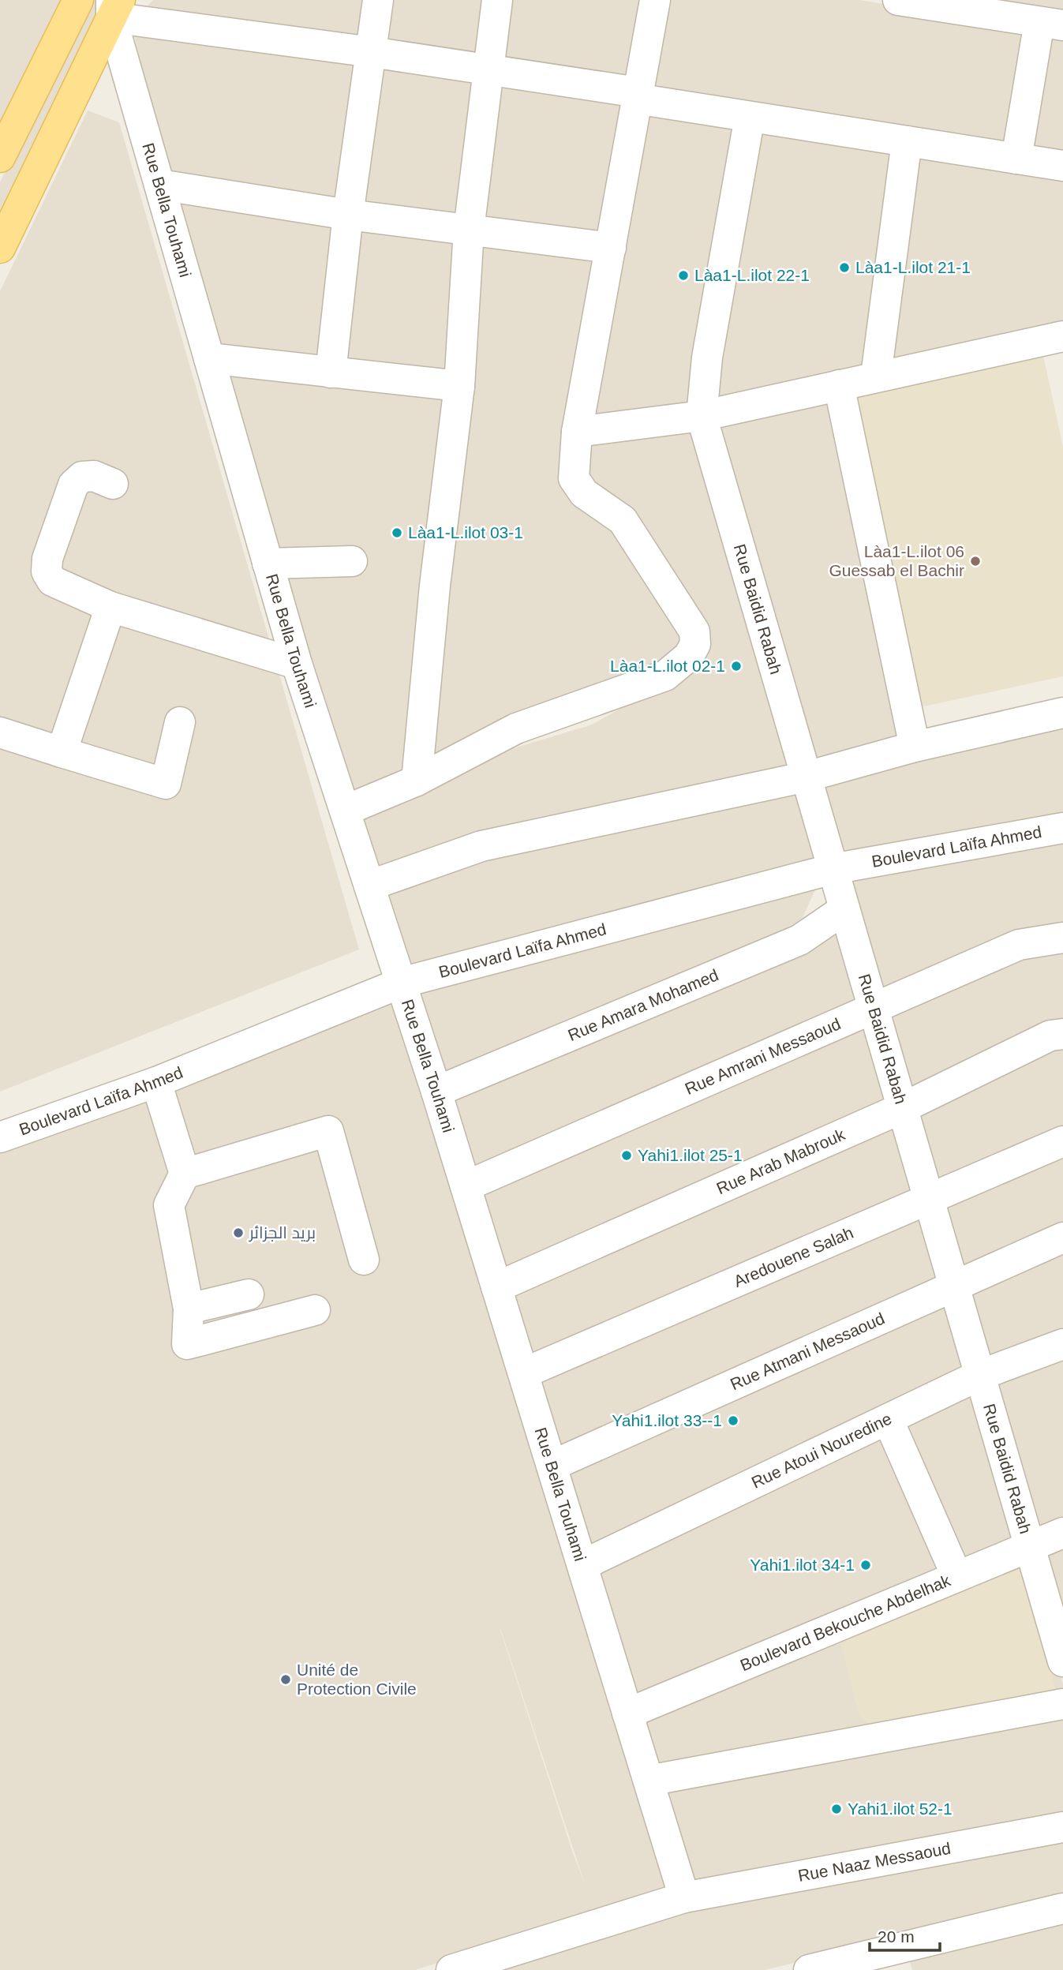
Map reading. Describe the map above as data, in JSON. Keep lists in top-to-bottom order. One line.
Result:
{"streets":{"street":["Rue Bella Touhami","Rue Baidid Rabah","Boulevard Laïfa Ahmed","Rue Amara Mohamed","Rue Amrani Messaoud","Rue Arab Mabrouk","Aredouene Salah","Rue Atmani Messaoud","Rue Atoui Nouredine","Boulevard Bekouche Abdelhak","Rue Naaz Messaoud"]},"crossings":[["Rue Bella Touhami","Boulevard Laïfa Ahmed"],["Rue Bella Touhami","Rue Amara Mohamed"],["Rue Bella Touhami","Rue Amrani Messaoud"],["Rue Bella Touhami","Rue Arab Mabrouk"],["Rue Bella Touhami","Aredouene Salah"],["Rue Bella Touhami","Rue Atmani Messaoud"],["Rue Bella Touhami","Rue Atoui Nouredine"],["Rue Bella Touhami","Boulevard Bekouche Abdelhak"],["Rue Bella Touhami","Rue Naaz Messaoud"],["Rue Baidid Rabah","Boulevard Laïfa Ahmed"],["Rue Baidid Rabah","Rue Amara Mohamed"],["Rue Baidid Rabah","Rue Amrani Messaoud"],["Rue Baidid Rabah","Rue Arab Mabrouk"],["Rue Baidid Rabah","Aredouene Salah"],["Rue Baidid Rabah","Rue Atmani Messaoud"],["Rue Baidid Rabah","Rue Atoui Nouredine"],["Rue Baidid Rabah","Boulevard Bekouche Abdelhak"]],"places":["Làa1-L.ilot 21-1","Làa1-L.ilot 22-1","Làa1-L.ilot 03-1","Làa1-L.ilot 06 Guessab el Bachir","Làa1-L.ilot 02-1","Yahi1.ilot 25-1","بريد الجزائر","Yahi1.ilot 33--1","Yahi1.ilot 34-1","Unité de Protection Civile","Yahi1.ilot 52-1"],"scale_bar":"20 m"}
